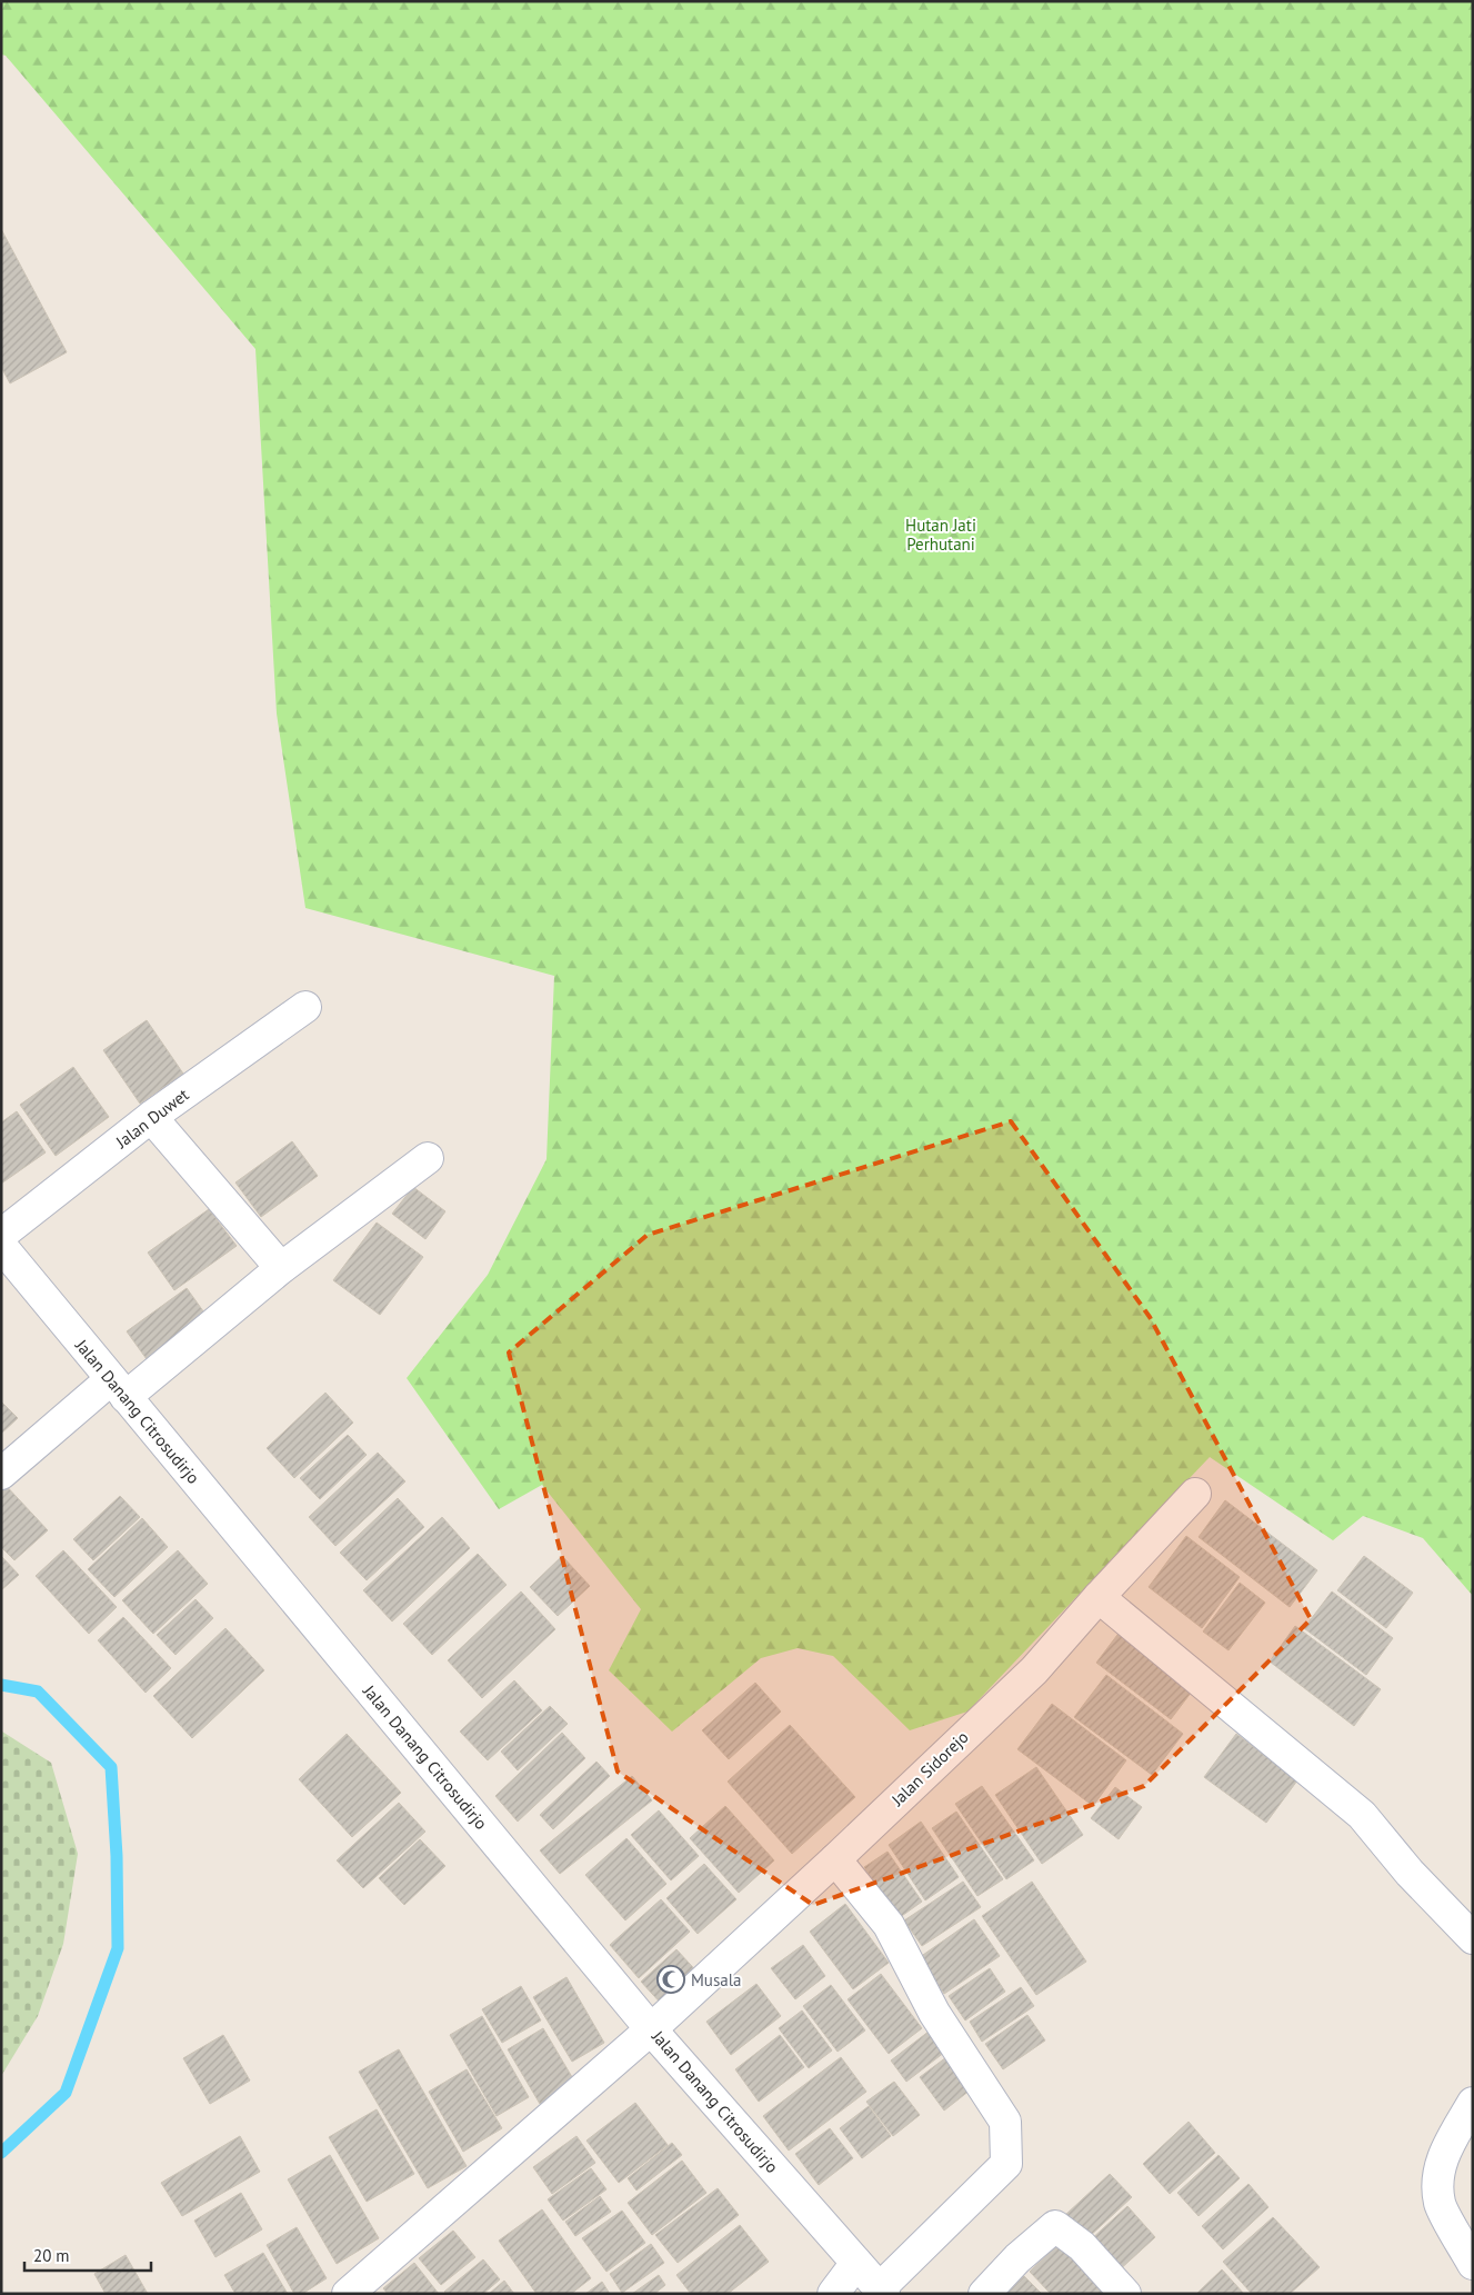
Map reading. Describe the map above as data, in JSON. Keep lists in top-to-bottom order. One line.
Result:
{"streets":{"street":["Jalan Duwet","Jalan Danang Citrosudirjo","Jalan Sidorejo"]},"crossings":[["Jalan Danang Citrosudirjo","Jalan Sidorejo"]],"parks":["Hutan Jati Perhutani"],"places":{"mosque":["Musala"]},"scale_bar":"20 m"}
